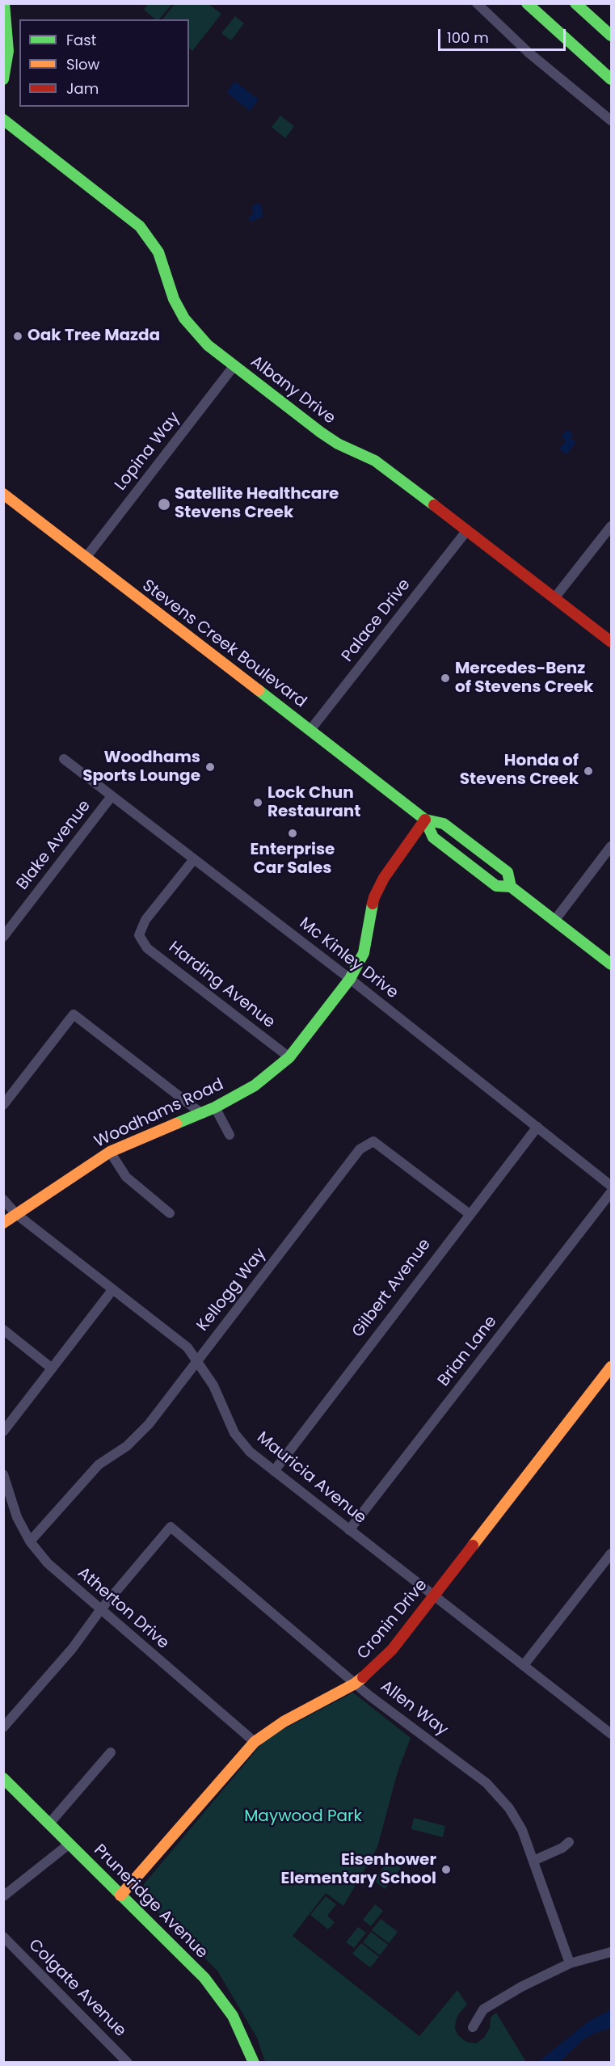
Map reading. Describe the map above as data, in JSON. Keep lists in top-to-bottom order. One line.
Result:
{"streets":{"main road":["Albany Drive","Stevens Creek Boulevard","Woodhams Road","Cronin Drive","Pruneridge Avenue"],"street":["Lopina Way","Palace Drive","Blake Avenue","Mc Kinley Drive","Harding Avenue","Gilbert Avenue","Kellogg Way","Brian Lane","Mauricia Avenue","Atherton Drive","Allen Way","Colgate Avenue"]},"crossings":[["Albany Drive","Lopina Way"],["Albany Drive","Palace Drive"],["Lopina Way","Stevens Creek Boulevard"],["Palace Drive","Stevens Creek Boulevard"],["Stevens Creek Boulevard","Woodhams Road"],["Blake Avenue","Mc Kinley Drive"],["Mc Kinley Drive","Harding Avenue"],["Mc Kinley Drive","Woodhams Road"],["Mc Kinley Drive","Gilbert Avenue"],["Harding Avenue","Woodhams Road"],["Woodhams Road","Mauricia Avenue"],["Gilbert Avenue","Kellogg Way"],["Gilbert Avenue","Mauricia Avenue"],["Kellogg Way","Mauricia Avenue"],["Kellogg Way","Atherton Drive"],["Brian Lane","Mauricia Avenue"],["Mauricia Avenue","Cronin Drive"],["Atherton Drive","Cronin Drive"],["Atherton Drive","Allen Way"],["Cronin Drive","Allen Way"],["Cronin Drive","Pruneridge Avenue"]],"parks":["Maywood Park"],"places":["Oak Tree Mazda","Satellite Healthcare Stevens Creek","Mercedes-Benz of Stevens Creek","Woodhams Sports Lounge","Honda of Stevens Creek","Lock Chun Restaurant","Enterprise Car Sales","Eisenhower Elementary School"],"legend":["Fast","Slow","Jam"],"scale_bar":"100 m"}
